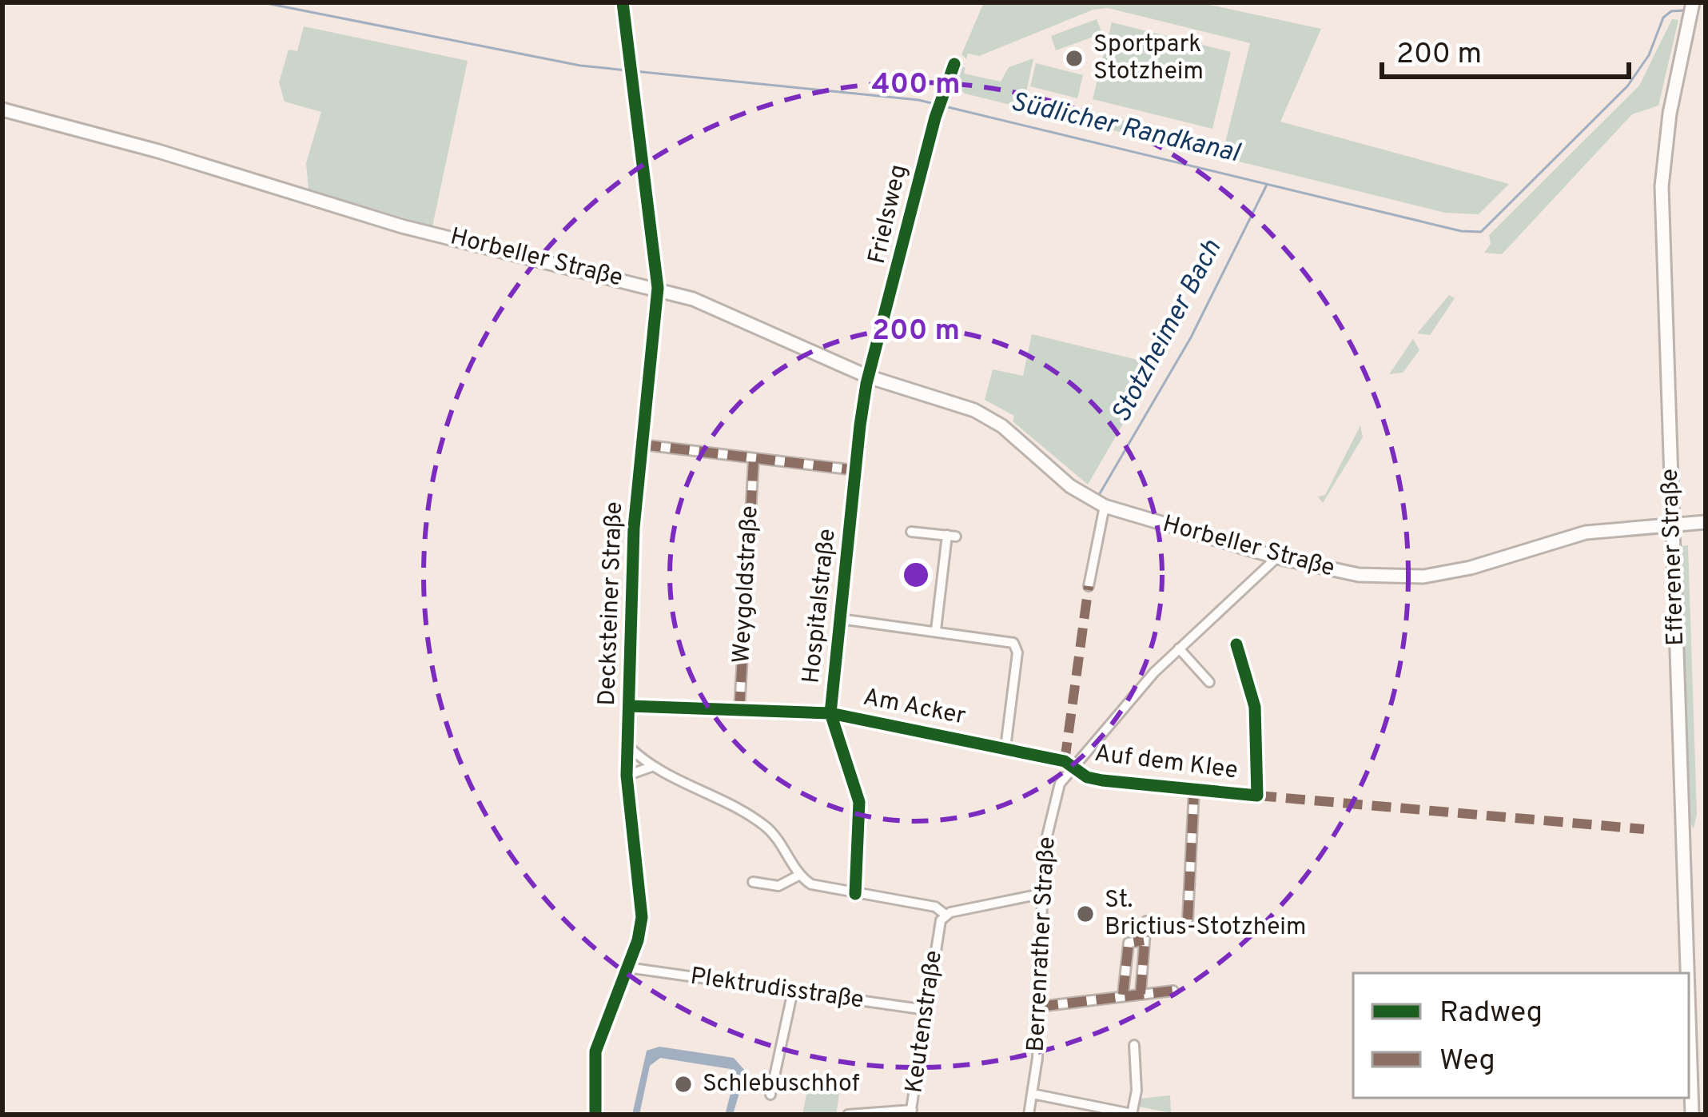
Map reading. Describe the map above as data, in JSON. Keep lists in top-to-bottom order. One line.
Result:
{"streets":{"main road":["Horbeller Straße","Efferener Straße"],"street":["Frielsweg","Weygoldstraße","Decksteiner Straße","Hospitalstraße","Am Acker","Auf dem Klee","Berrenrather Straße","Plektrudisstraße","Keutenstraße"]},"crossings":[["Frielsweg","Horbeller Straße"],["Frielsweg","Hospitalstraße"],["Horbeller Straße","Efferener Straße"],["Horbeller Straße","Decksteiner Straße"],["Horbeller Straße","Hospitalstraße"],["Horbeller Straße","Berrenrather Straße"],["Weygoldstraße","Am Acker"],["Decksteiner Straße","Am Acker"],["Decksteiner Straße","Plektrudisstraße"],["Hospitalstraße","Am Acker"],["Am Acker","Auf dem Klee"],["Am Acker","Berrenrather Straße"],["Auf dem Klee","Berrenrather Straße"],["Plektrudisstraße","Keutenstraße"]],"water":["Südlicher Randkanal","Stotzheimer Bach"],"places":["Sportpark Stotzheim","St. Brictius-Stotzheim","Schlebuschhof"],"legend":["Radweg","Weg"],"scale_bar":"200 m","rings":["400 m","200 m"]}
